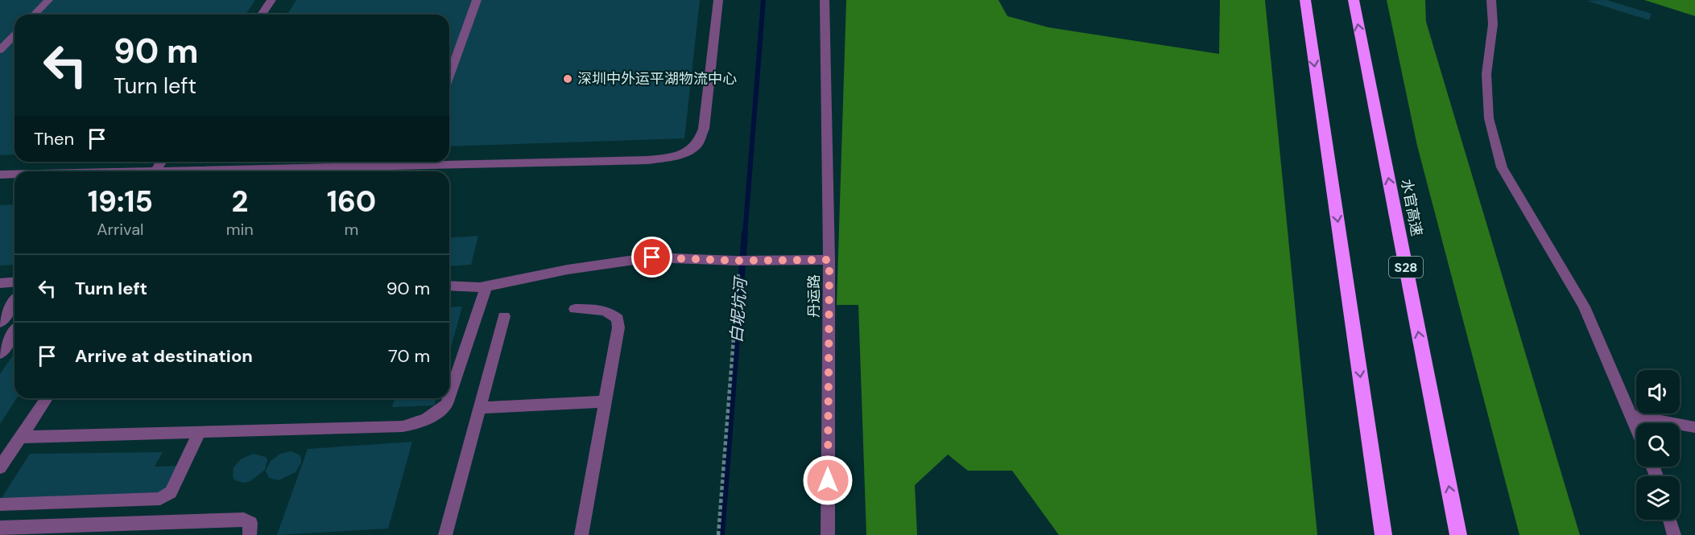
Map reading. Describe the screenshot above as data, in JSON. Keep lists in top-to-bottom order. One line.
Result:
{"streets":{"highway":["水官高速","S28"],"street":["丹运路"]},"water":["白坭坑河"],"places":["深圳中外运平湖物流中心"],"page":{"turn":["90 m","Turn left"],"then":"Then","eta":["19:15","Arrival","2","min","160","m"],"list":[{"name":"Turn left","value":"90 m"},{"name":"Arrive at destination","value":"70 m"}]}}
